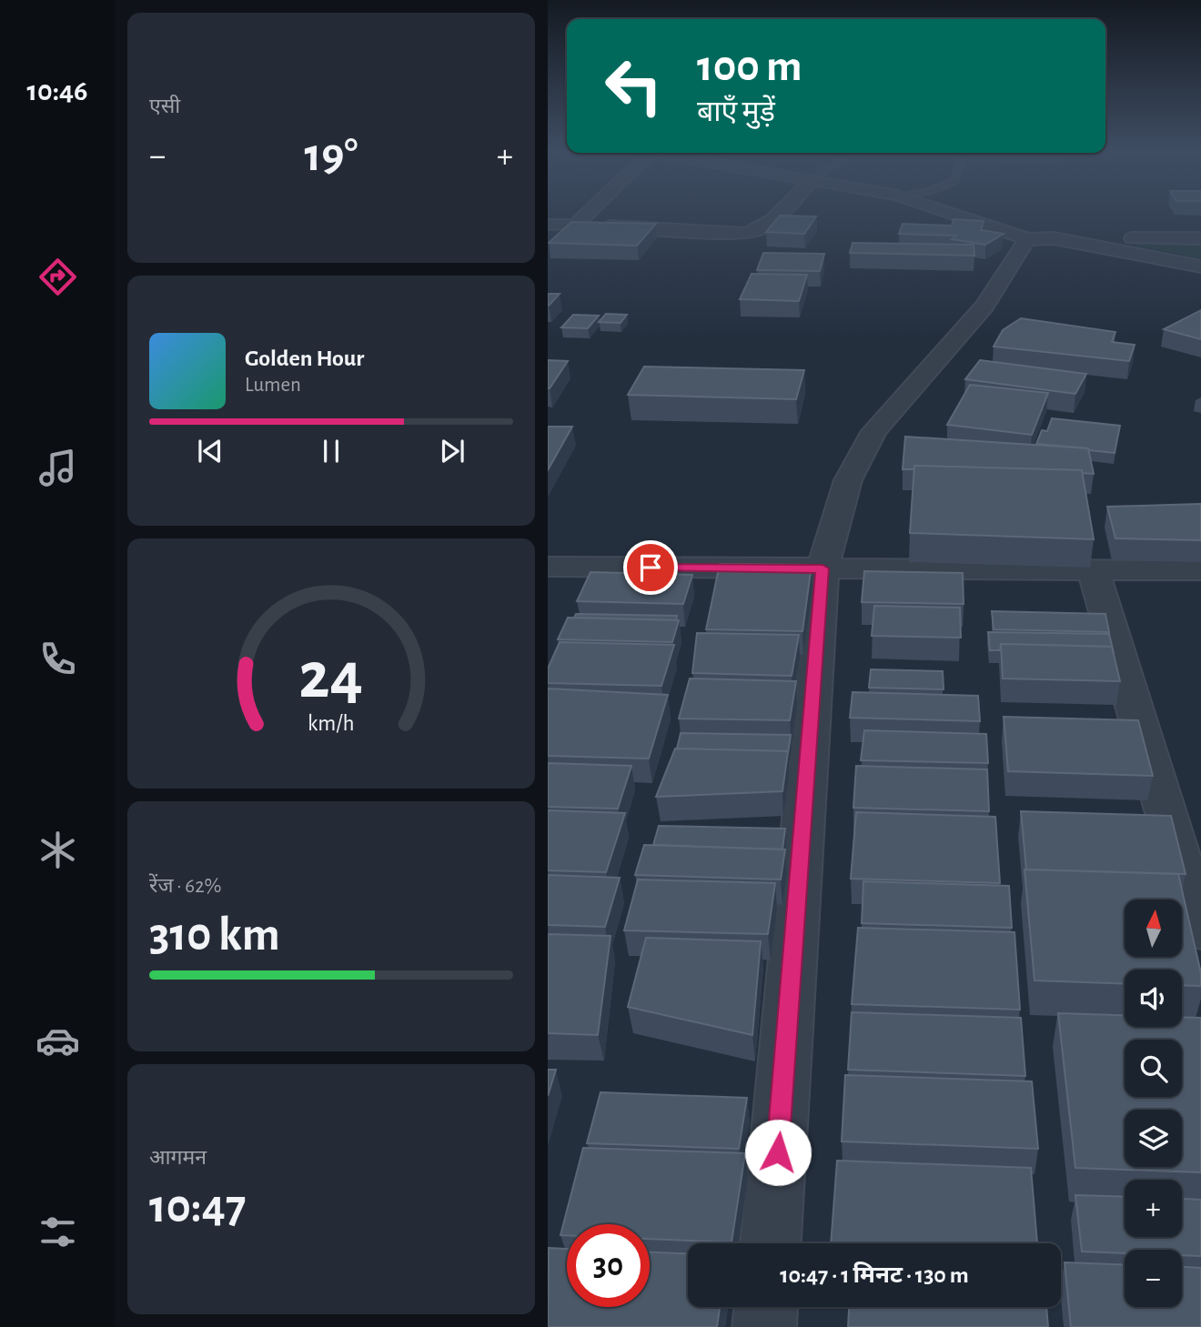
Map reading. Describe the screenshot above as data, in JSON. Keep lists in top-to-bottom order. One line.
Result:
{"north":"top","page":{"tabs":"10:46","tile":["एसी",["रेंज · 62%","310 km"],["आगमन","10:47"]],"turn":["100 m","बाएँ मुड़ें"],"heat":["−","19°","+"],"song":["Golden Hour","Lumen"],"map_buttons":["+","−"],"limit":"30","trip":"10:47 · 1 मिनट · 130 m","gauge":["24","km/h"]}}
